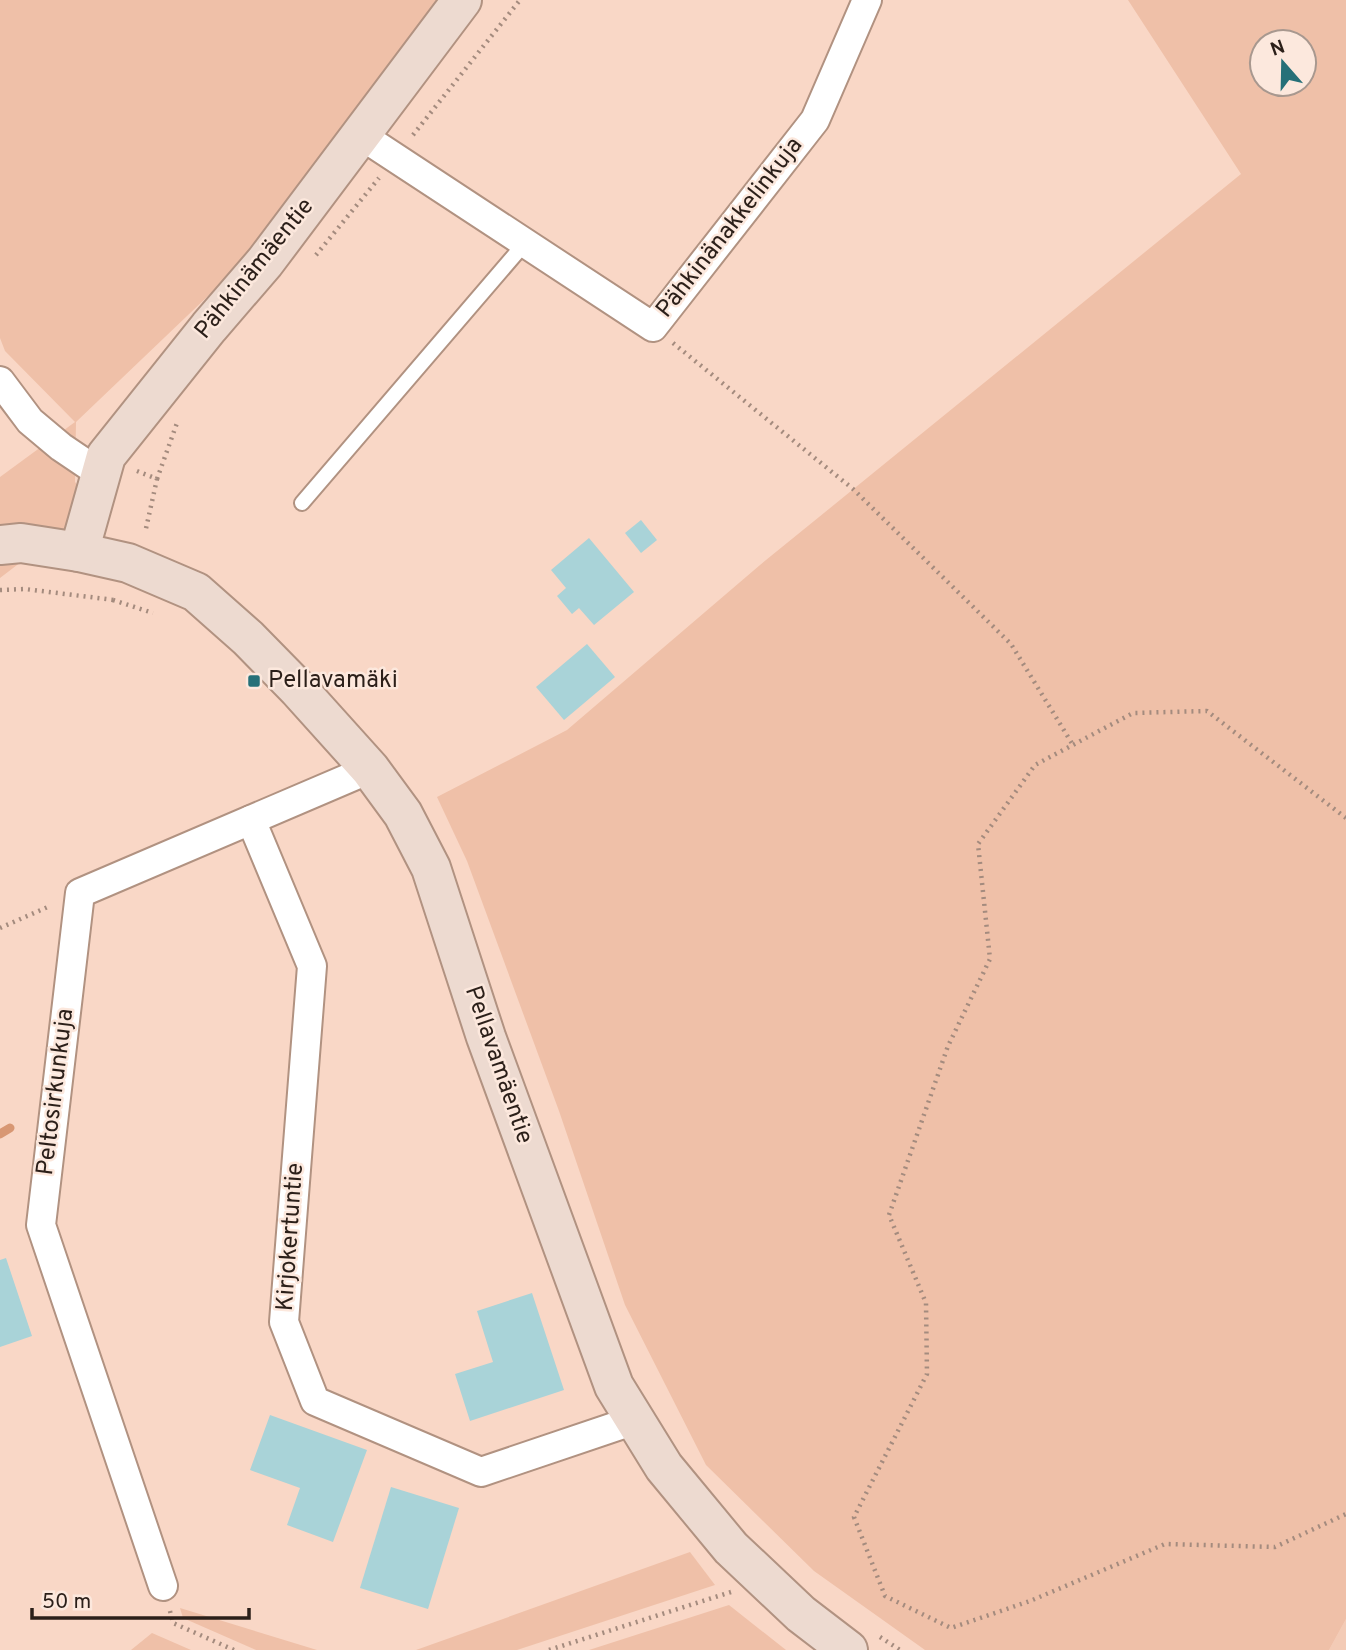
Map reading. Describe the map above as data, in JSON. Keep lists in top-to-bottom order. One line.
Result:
{"streets":{"street":["Pähkinänakkelinkuja","Pähkinämäentie","Pellavamäentie","Peltosirkunkuja","Kirjokertuntie"]},"crossings":[["Pähkinänakkelinkuja","Pähkinämäentie"],["Pähkinämäentie","Pellavamäentie"],["Pellavamäentie","Kirjokertuntie"]],"places":{"transit":["Pellavamäki"]},"scale_bar":"50 m","north":"top"}
